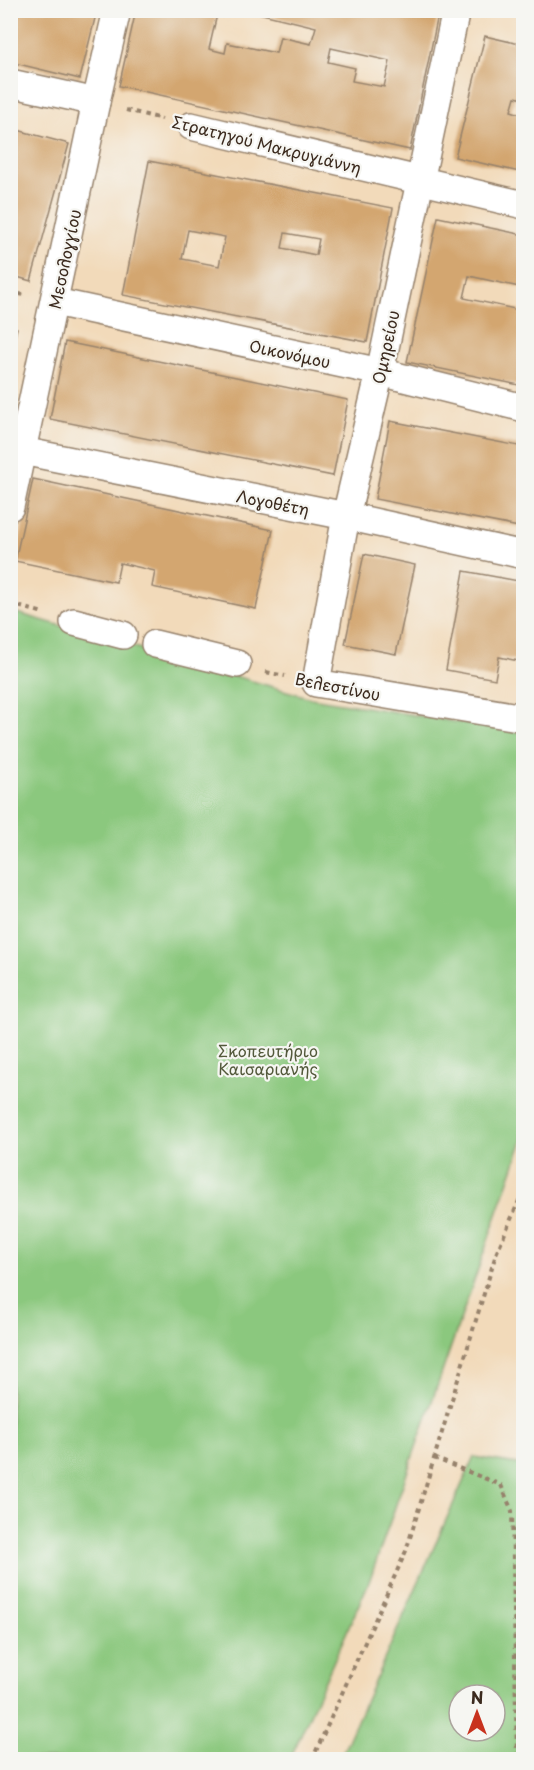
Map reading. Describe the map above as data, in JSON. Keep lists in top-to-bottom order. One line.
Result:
{"streets":{"street":["Στρατηγού Μακρυγιάννη","Μεσολογγίου","Ομηρείου","Οικονόμου","Λογοθέτη","Βελεστίνου"]},"crossings":[["Στρατηγού Μακρυγιάννη","Μεσολογγίου"],["Στρατηγού Μακρυγιάννη","Ομηρείου"],["Μεσολογγίου","Οικονόμου"],["Μεσολογγίου","Λογοθέτη"],["Ομηρείου","Οικονόμου"],["Ομηρείου","Λογοθέτη"],["Ομηρείου","Βελεστίνου"]],"parks":["Σκοπευτήριο Καισαριανής"],"north":"top"}
